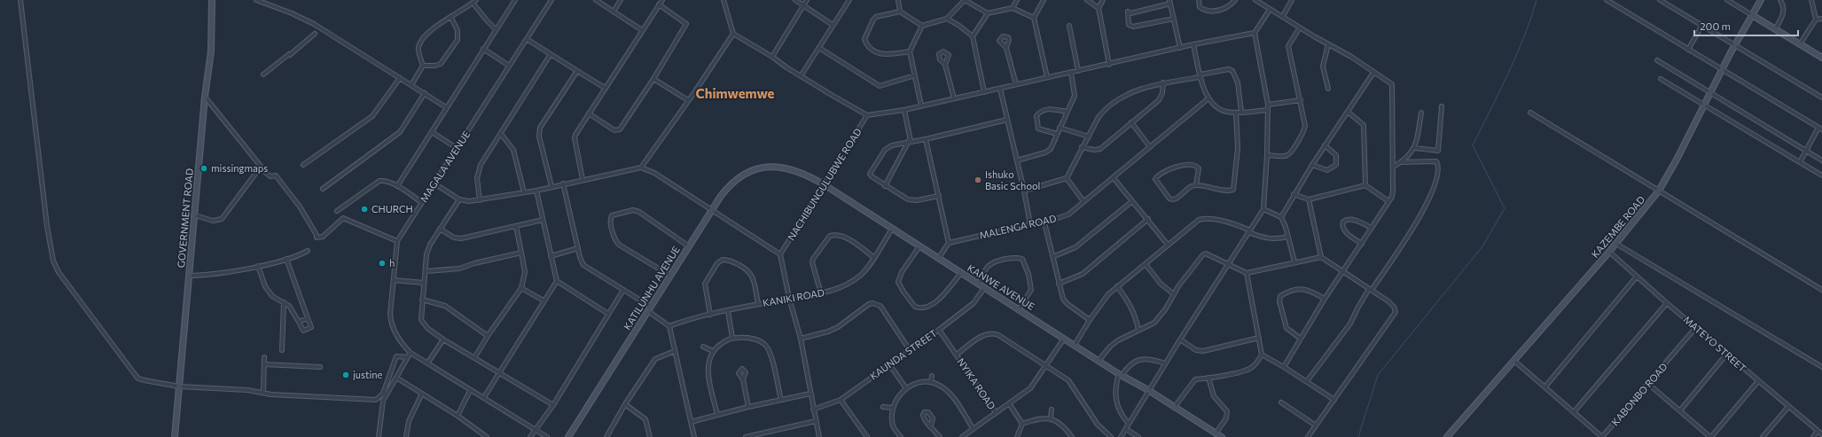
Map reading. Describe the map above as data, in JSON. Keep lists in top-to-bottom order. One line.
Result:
{"streets":{"main road":["GOVERNMENT ROAD","KAZEMBE ROAD","KANWE AVENUE","KATILUNHU AVENUE"],"street":["MAGALA AVENUE","NACHIBUNGULUBWE ROAD","MALENGA ROAD","KANIKI ROAD","MATEYO STREET","KAUNDA STREET","NYIKA ROAD","KABONBO ROAD"]},"crossings":[["NACHIBUNGULUBWE ROAD","KANWE AVENUE"],["KAZEMBE ROAD","MATEYO STREET"],["KAZEMBE ROAD","KABONBO ROAD"],["KANWE AVENUE","KATILUNHU AVENUE"],["KANWE AVENUE","KANIKI ROAD"],["KANWE AVENUE","KAUNDA STREET"],["MATEYO STREET","KABONBO ROAD"],["KAUNDA STREET","NYIKA ROAD"]],"districts":["Chimwemwe"],"places":["missingmaps","Ishuko Basic School","CHURCH","h","justine"],"scale_bar":"200 m"}
